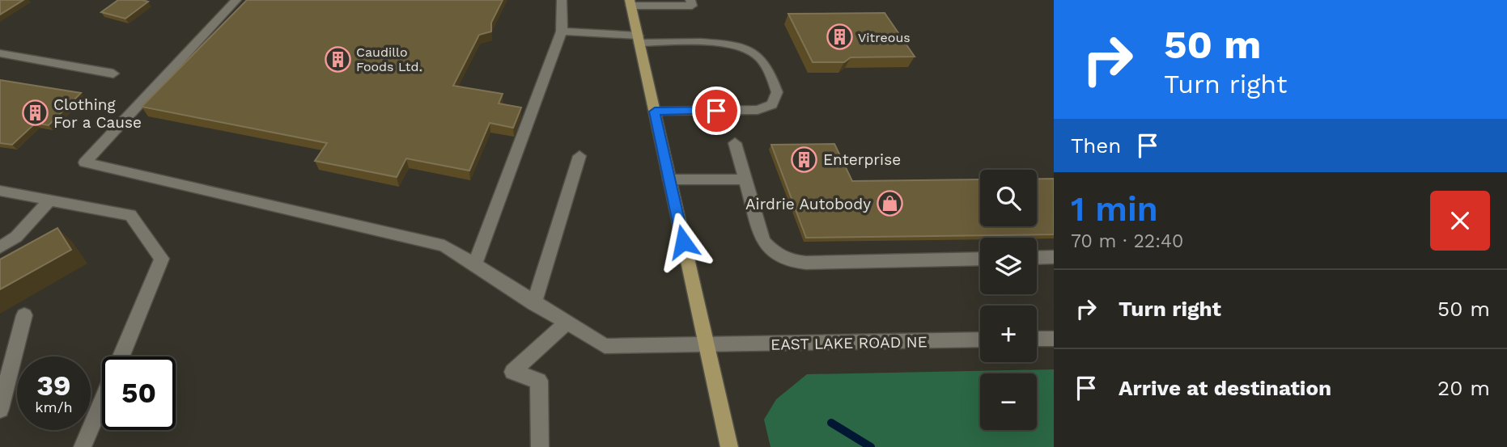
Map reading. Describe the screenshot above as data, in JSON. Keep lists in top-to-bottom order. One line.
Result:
{"streets":{"street":["EAST LAKE ROAD NE"]},"places":{"building":["Vitreous","Caudillo Foods Ltd.","Clothing For a Cause","Enterprise"],"shop":["Airdrie Autobody"]},"page":{"turn":["50 m","Turn right"],"then":"Then","map_buttons":["+","−"],"heading":["1 min","70 m · 22:40"],"list":[{"name":"Turn right","value":"50 m"},{"name":"Arrive at destination","value":"20 m"}],"speed":"39 km/h","limit":"50"}}
